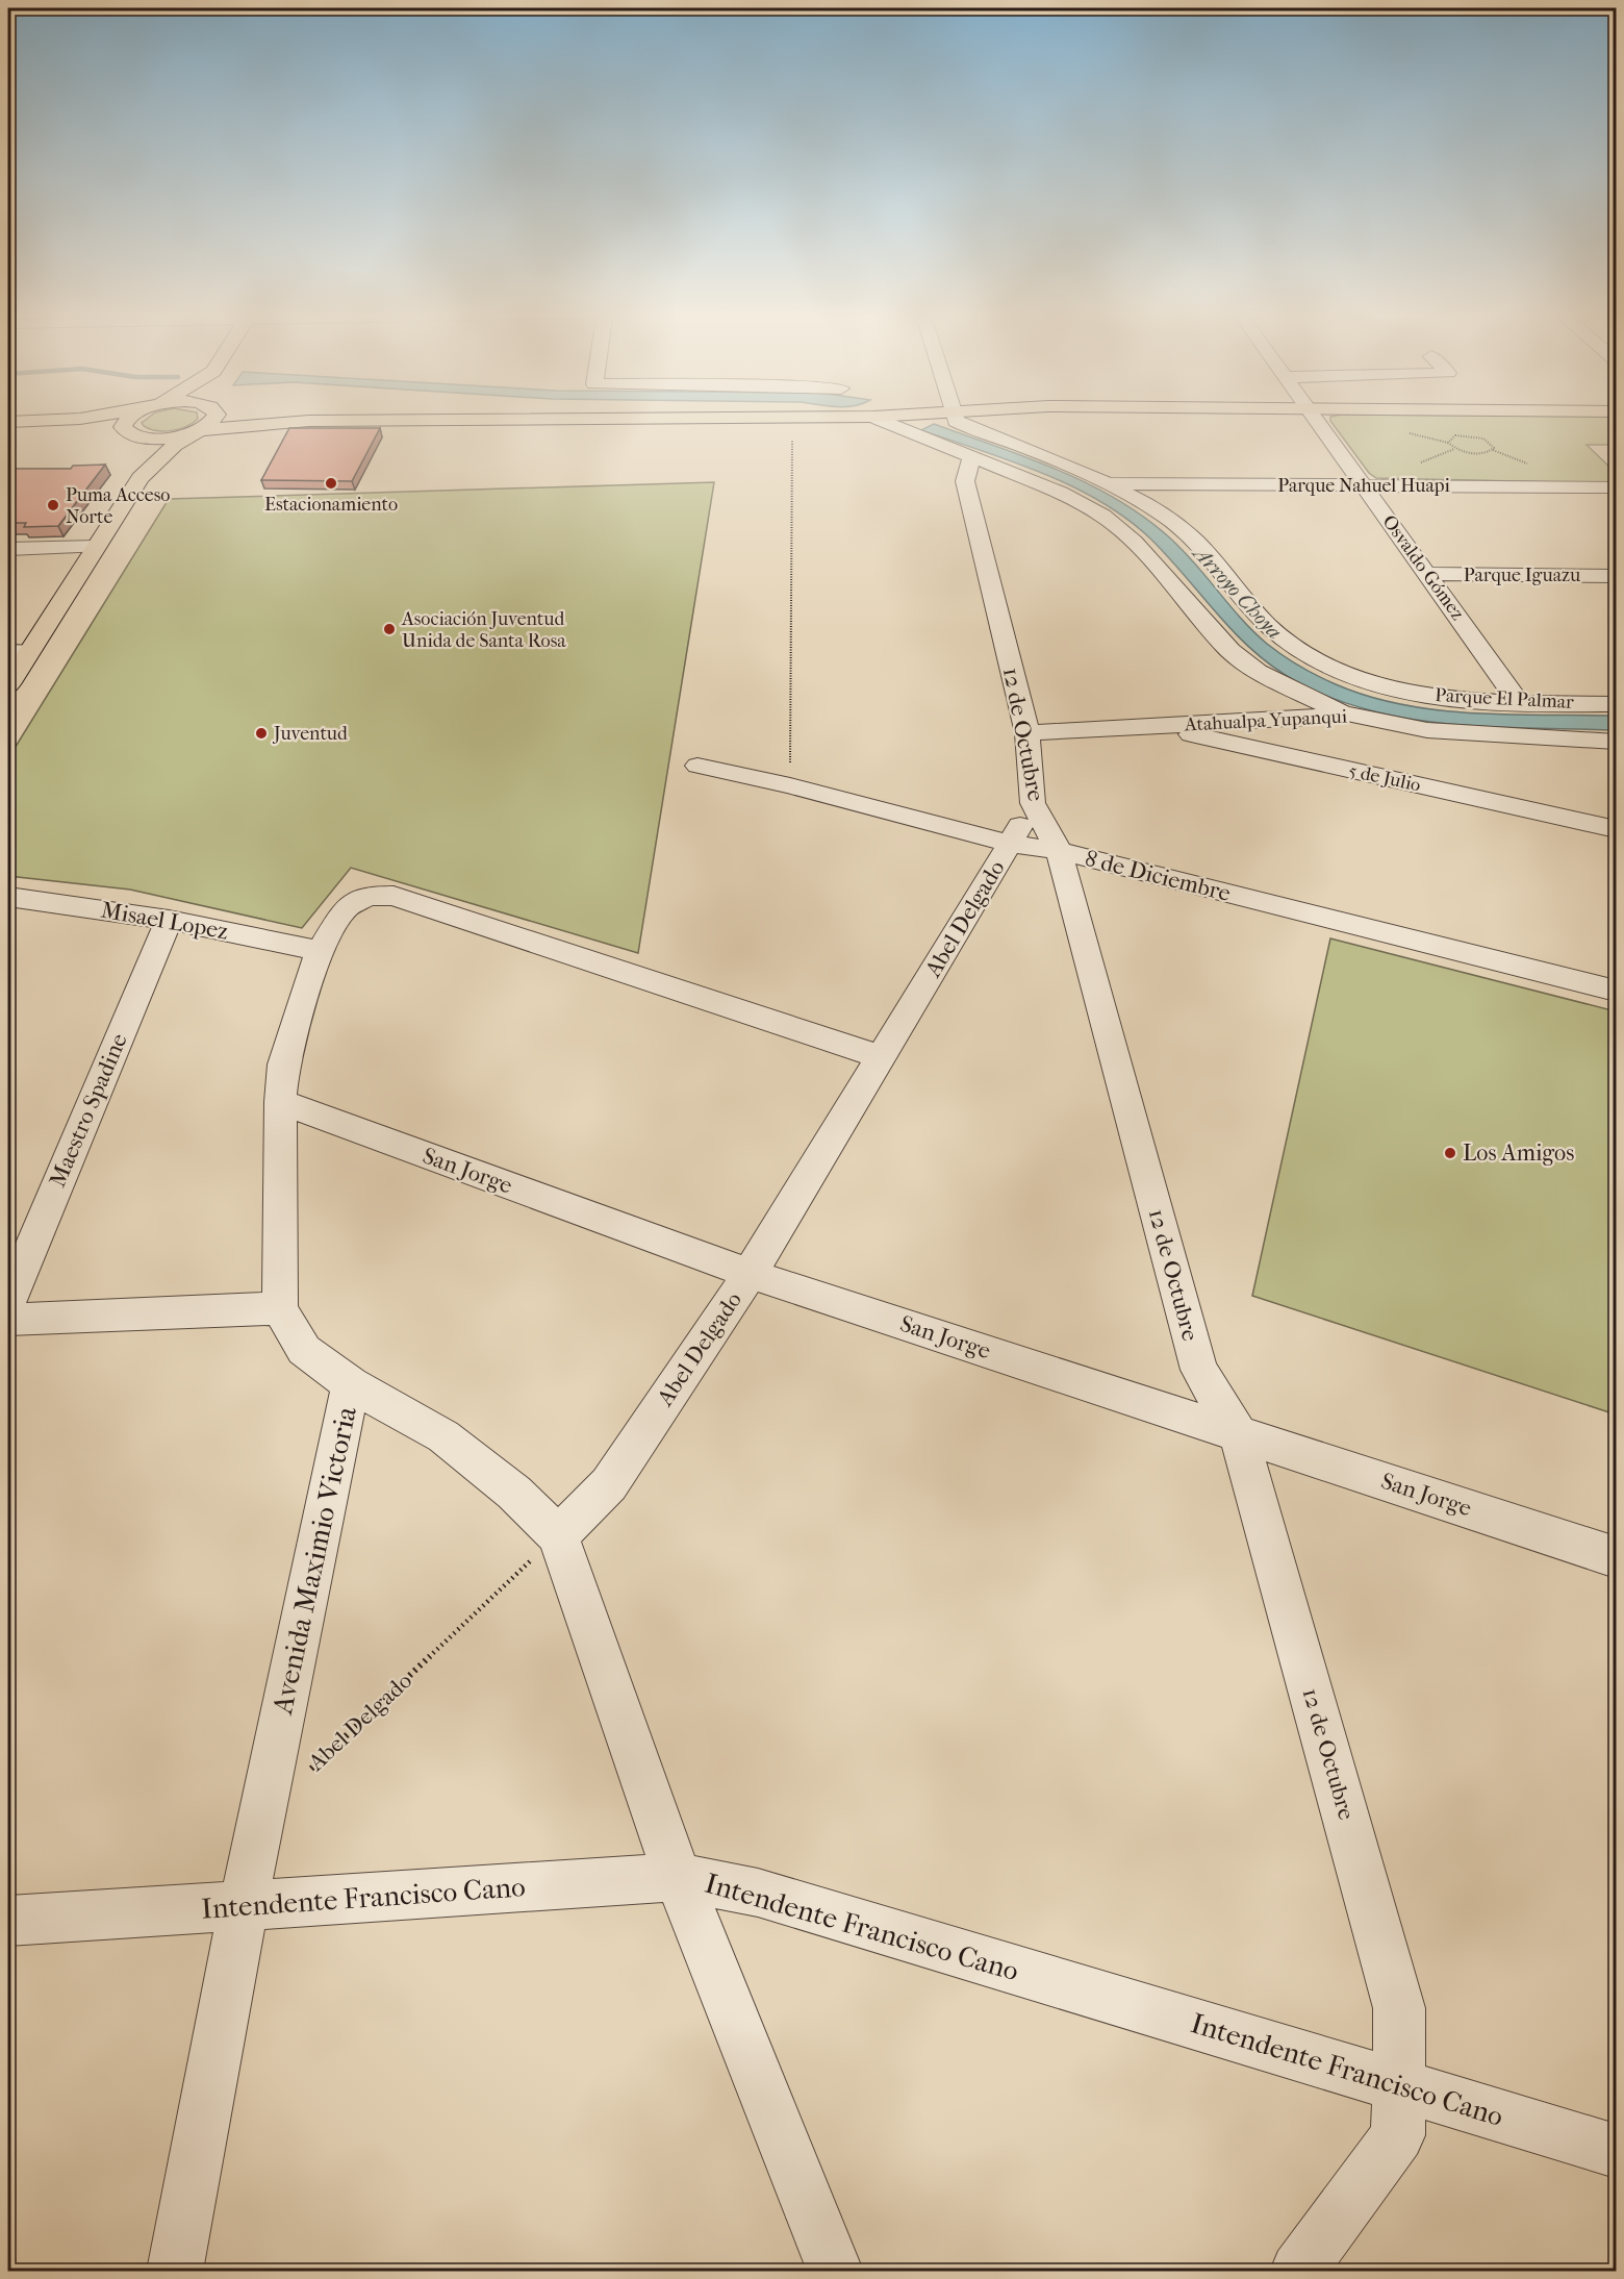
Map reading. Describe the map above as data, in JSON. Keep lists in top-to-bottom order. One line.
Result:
{"streets":{"street":["Parque Nahuel Huapi","Osvaldo Gómez","Parque Iguazu","Parque El Palmar","Atahualpa Yupanqui","12 de Octubre","5 de Julio","8 de Diciembre","Abel Delgado","Misael Lopez","Maestro Spadine","San Jorge","Avenida Maximio Victoria","Intendente Francisco Cano"]},"crossings":[["Parque Nahuel Huapi","Osvaldo Gómez"],["Parque Nahuel Huapi","Parque El Palmar"],["Osvaldo Gómez","Parque Iguazu"],["Osvaldo Gómez","Parque El Palmar"],["Atahualpa Yupanqui","12 de Octubre"],["Atahualpa Yupanqui","5 de Julio"],["12 de Octubre","8 de Diciembre"],["12 de Octubre","Abel Delgado"],["12 de Octubre","San Jorge"],["12 de Octubre","Intendente Francisco Cano"],["8 de Diciembre","Abel Delgado"],["Abel Delgado","San Jorge"],["Abel Delgado","Avenida Maximio Victoria"],["Misael Lopez","Maestro Spadine"],["Misael Lopez","Avenida Maximio Victoria"],["San Jorge","Avenida Maximio Victoria"],["Avenida Maximio Victoria","Intendente Francisco Cano"]],"water":["Arroyo Choya"],"places":["Estacionamiento","Puma Acceso Norte","Asociación Juventud Unida de Santa Rosa","Juventud","Los Amigos"]}
